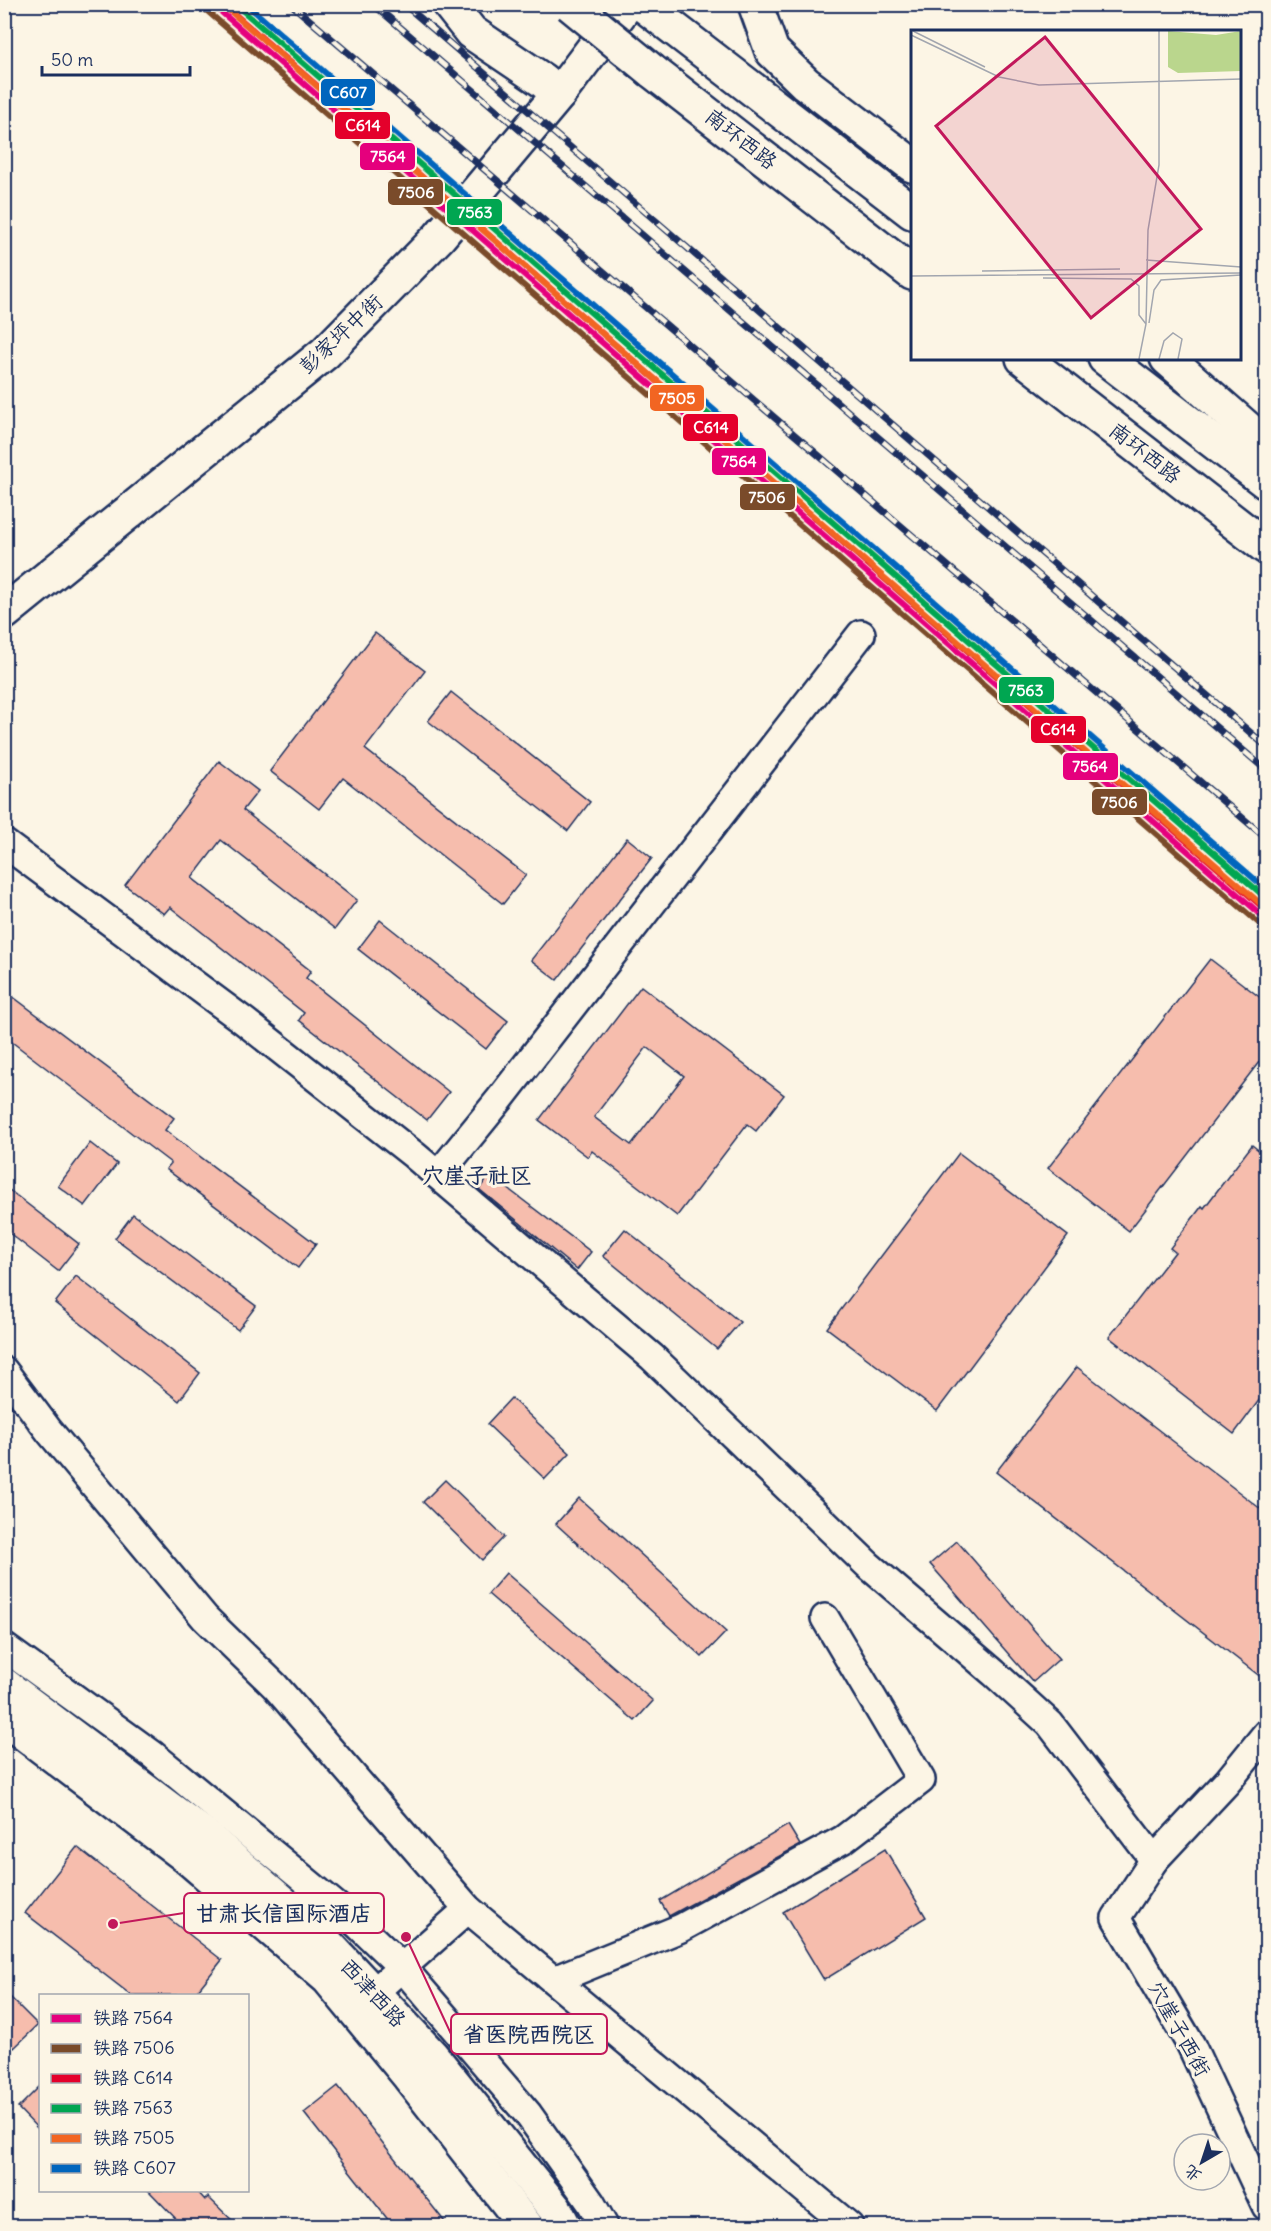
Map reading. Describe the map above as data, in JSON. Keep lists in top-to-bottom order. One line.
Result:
{"streets":{"main road":["南环西路","彭家坪中街","西津西路"],"street":["穴崖子西街"]},"districts":["穴崖子社区"],"places":["甘肃长信国际酒店","省医院西院区"],"lines":["rail line 7564","rail line C614","rail line 7563","rail line C607","rail line 7506","rail line 7505"],"legend":["铁路 7564","铁路 7506","铁路 C614","铁路 7563","铁路 7505","铁路 C607"],"scale_bar":"50 m","north":"bottom left"}
